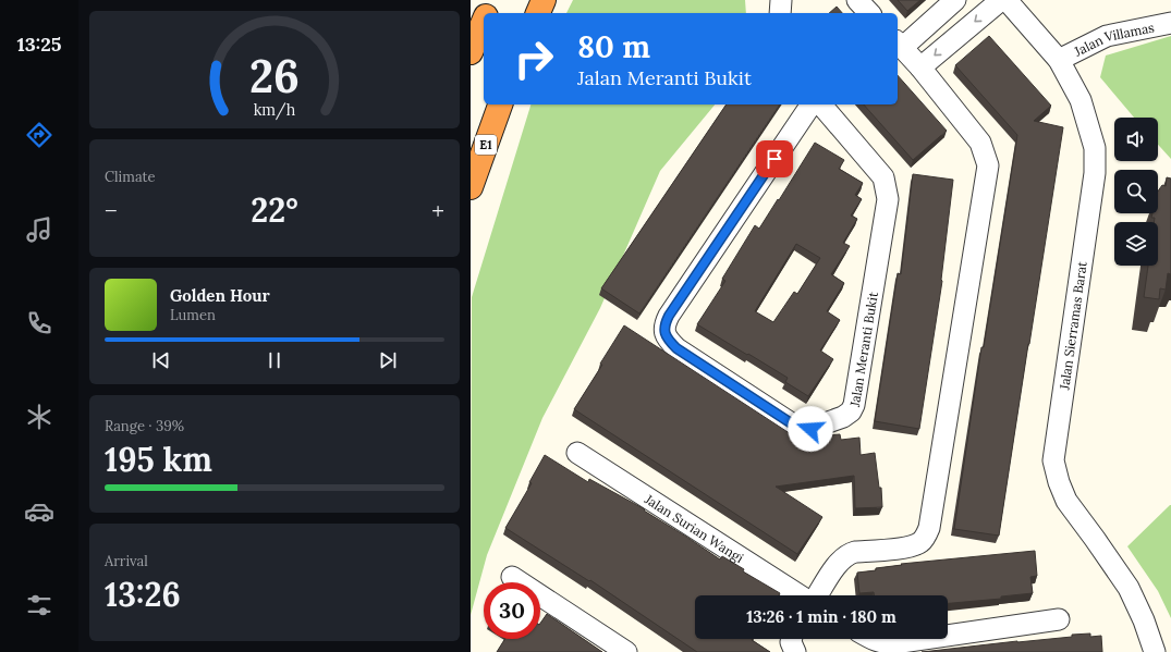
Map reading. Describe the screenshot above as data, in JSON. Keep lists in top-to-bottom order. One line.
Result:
{"streets":{"highway":["E1"],"street":["Jalan Villamas","Jalan Sierramas Barat","Jalan Meranti Bukit","Jalan Surian Wangi"]},"crossings":[["Jalan Villamas","Jalan Sierramas Barat"]],"page":{"tabs":"13:25","turn":["80 m","Jalan Meranti Bukit"],"tile":["Climate",["Range · 39%","195 km"],["Arrival","13:26"]],"heat":["−","22°","+"],"song":["Golden Hour","Lumen"],"limit":"30","trip":"13:26 · 1 min · 180 m","gauge":["26","km/h"]}}
